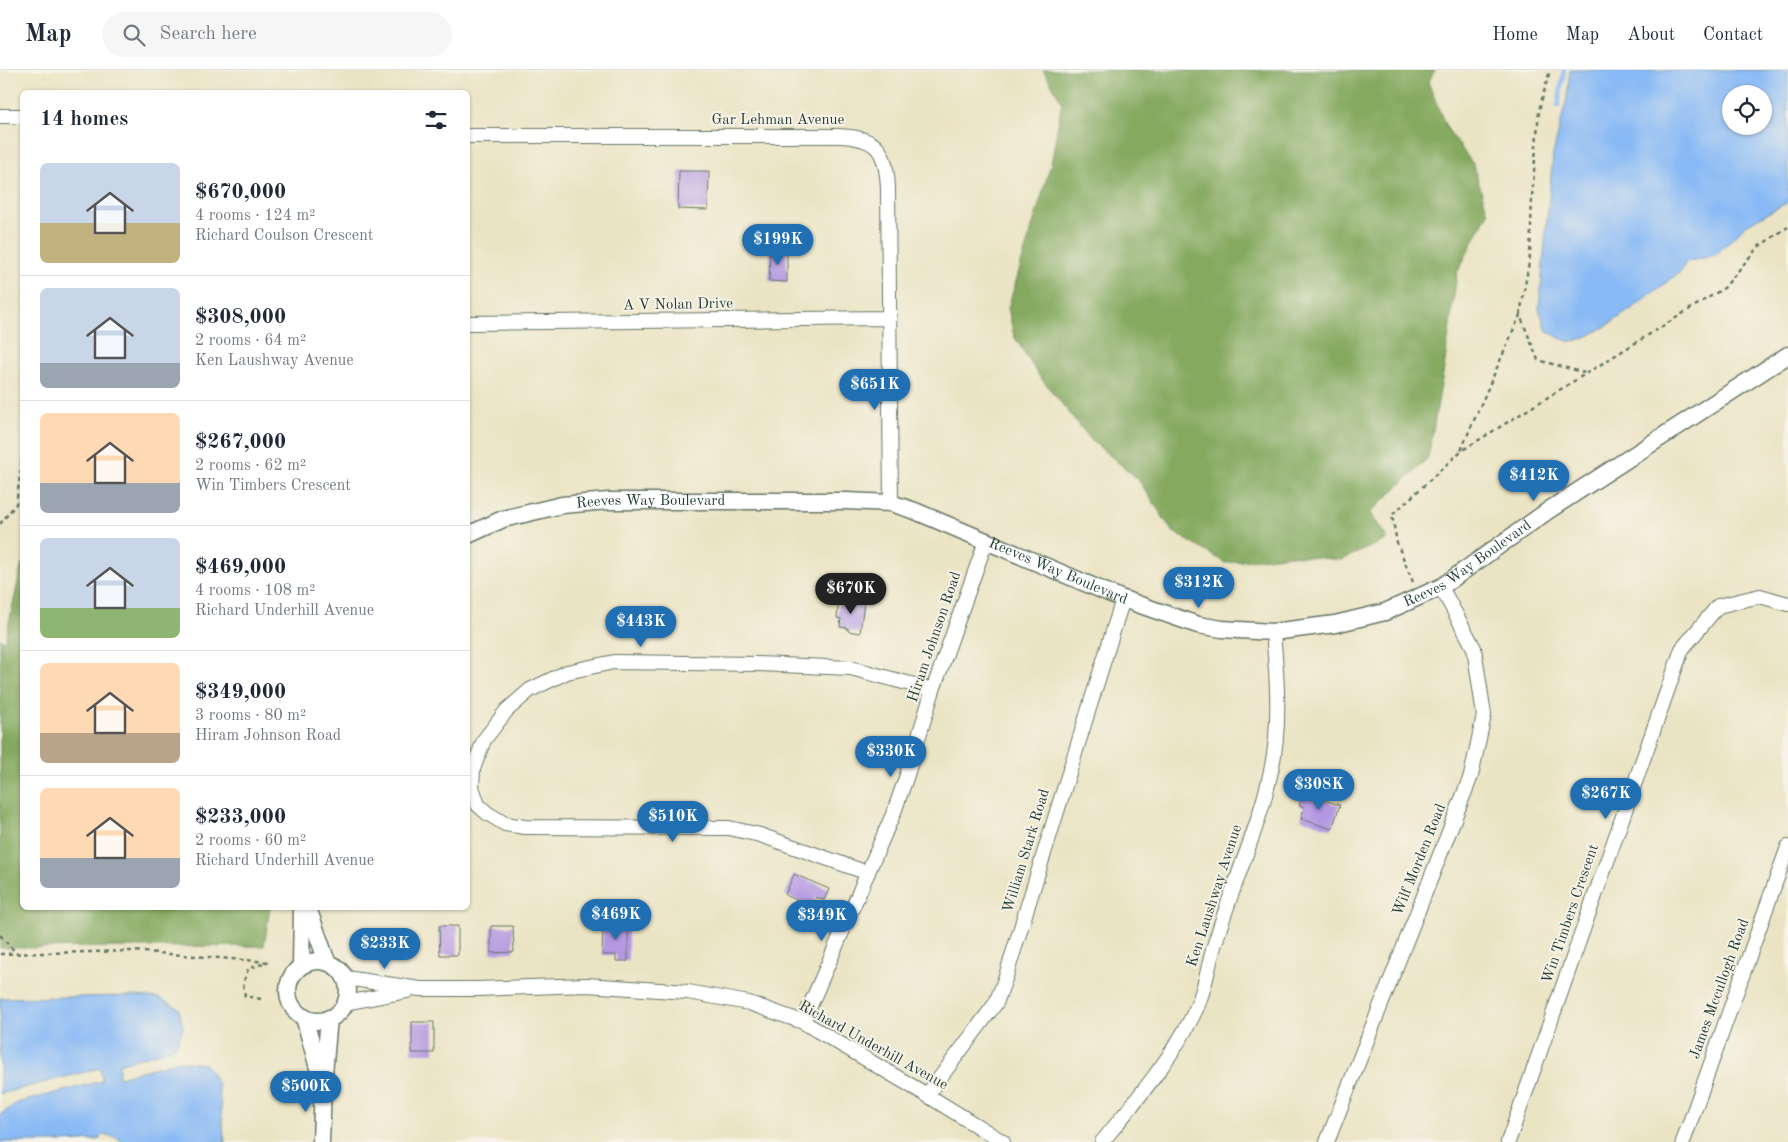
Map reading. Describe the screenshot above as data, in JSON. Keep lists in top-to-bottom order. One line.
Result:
{"streets":{"street":["Gar Lehman Avenue","A V Nolan Drive","Reeves Way Boulevard","Hiram Johnson Road","William Stark Road","Wilf Morden Road","Ken Laushway Avenue","Win Timbers Crescent","James Mccullogh Road","Richard Underhill Avenue"]},"crossings":[["Gar Lehman Avenue","A V Nolan Drive"],["Gar Lehman Avenue","Reeves Way Boulevard"],["Reeves Way Boulevard","Hiram Johnson Road"],["Reeves Way Boulevard","William Stark Road"],["Reeves Way Boulevard","Wilf Morden Road"],["Reeves Way Boulevard","Ken Laushway Avenue"],["Hiram Johnson Road","Richard Underhill Avenue"],["William Stark Road","Richard Underhill Avenue"]],"page":{"header":"Map","search":"Search here","nav":["Home","Map","About","Contact"],"heading":"14 homes","list":[{"name":"$670,000","note":"4 rooms · 124 m² · Richard Coulson Crescent"},{"name":"$308,000","note":"2 rooms · 64 m² · Ken Laushway Avenue"},{"name":"$267,000","note":"2 rooms · 62 m² · Win Timbers Crescent"},{"name":"$469,000","note":"4 rooms · 108 m² · Richard Underhill Avenue"},{"name":"$349,000","note":"3 rooms · 80 m² · Hiram Johnson Road"},{"name":"$233,000","note":"2 rooms · 60 m² · Richard Underhill Avenue"}],"price":["$199K","$651K","$412K","$312K","$670K","$443K","$330K","$308K","$267K","$510K","$469K","$349K","$233K","$500K"]}}
